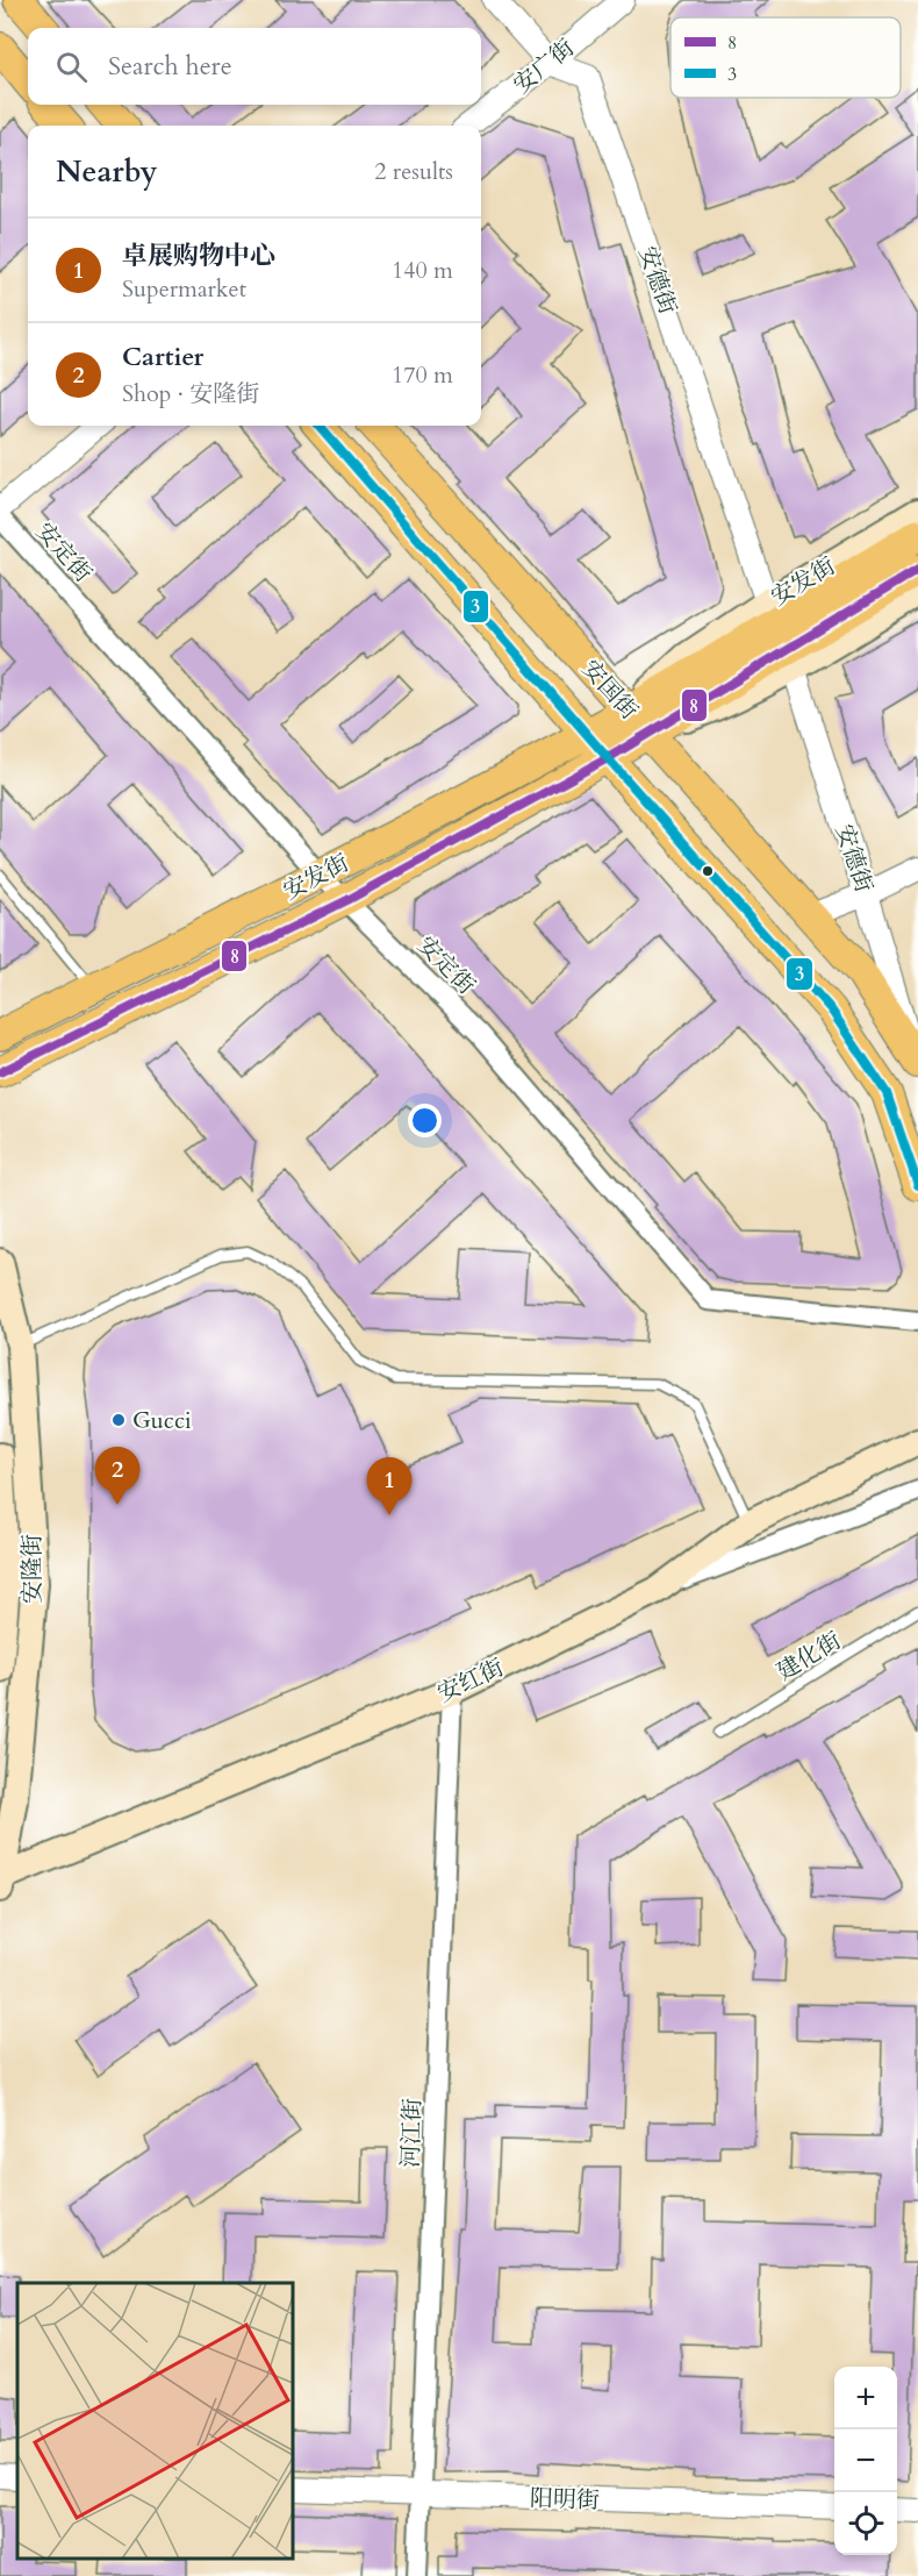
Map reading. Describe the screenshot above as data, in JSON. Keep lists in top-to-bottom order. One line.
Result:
{"streets":{"highway":["安发街"],"main road":["安国街","安隆街","安红街"],"street":["安广街","安德街","安定街","河江街","阳明街"],"lane":["建化街"]},"crossings":[["安广街","安德街"],["安德街","安发街"],["安德街","安国街"],["安定街","安发街"],["安发街","安国街"],["安隆街","安红街"],["安红街","河江街"],["河江街","阳明街"]],"places":["Gucci"],"lines":["transit line 3","transit line 8"],"legend":["8","3"],"page":{"search":"Search here","heading":["Nearby","2 results"],"list":[{"mark":"1","name":"卓展购物中心","note":"Supermarket","value":"140 m"},{"mark":"2","name":"Cartier","note":"Shop · 安隆街","value":"170 m"}],"pins":["2","1"],"map_buttons":["+","−"]}}
